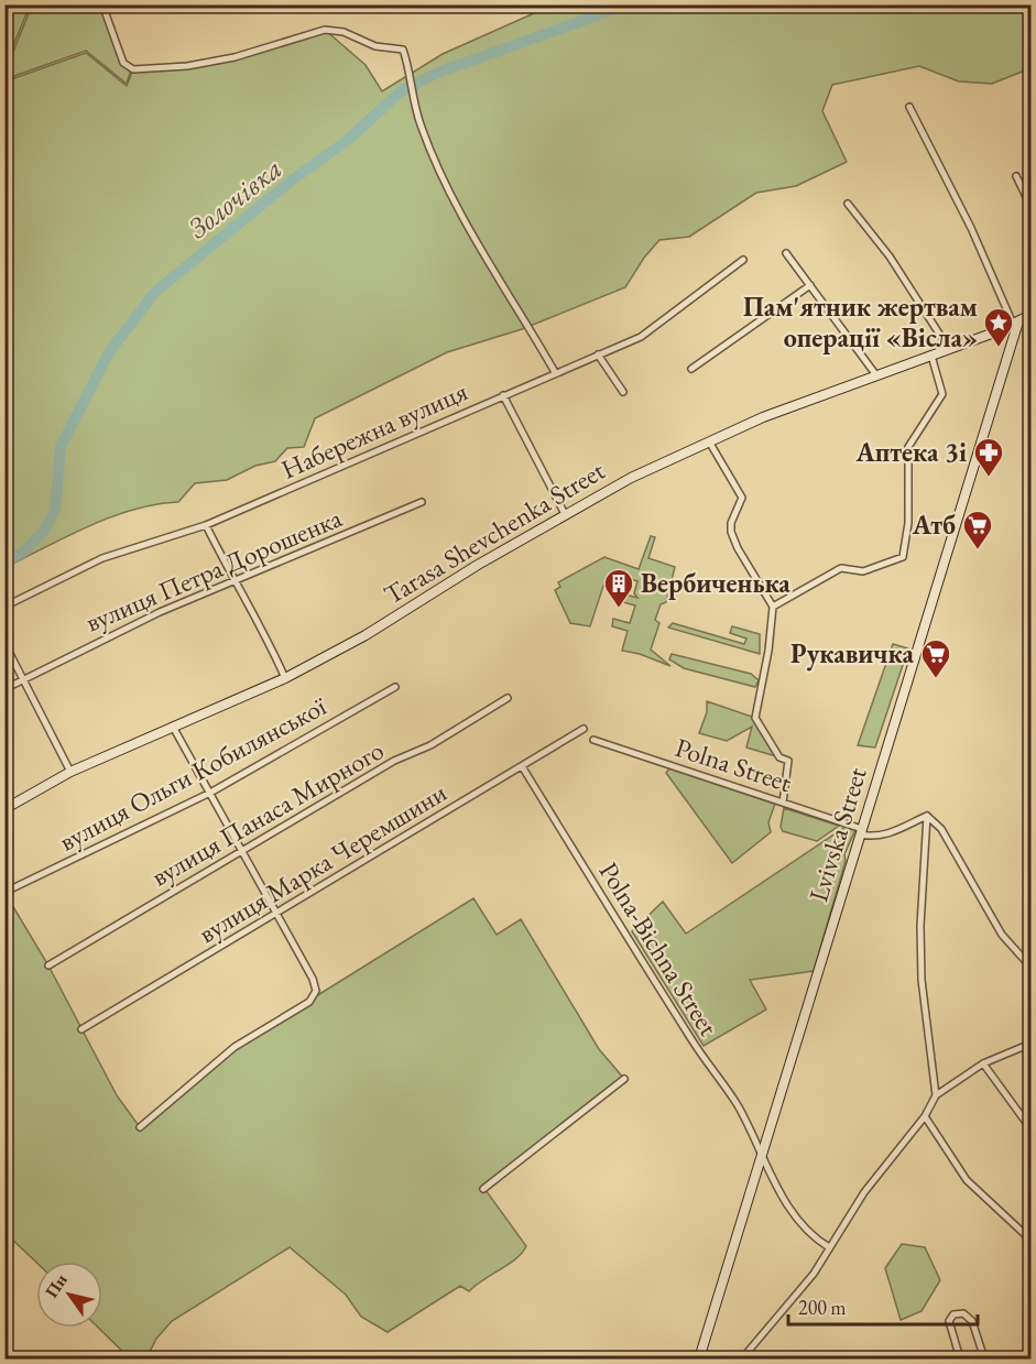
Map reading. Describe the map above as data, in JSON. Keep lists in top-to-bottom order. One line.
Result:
{"streets":{"main road":["Tarasa Shevchenka Street","Lvivska Street"],"street":["Набережна вулиця","вулиця Петра Дорошенка","Polna Street","вулиця Ольги Кобилянської","вулиця Панаса Мирного","вулиця Марка Черемшини","Polna-Bichna Street"]},"crossings":[["Tarasa Shevchenka Street","Lvivska Street"],["Polna Street","Lvivska Street"],["Lvivska Street","Polna-Bichna Street"],["вулиця Марка Черемшини","Polna-Bichna Street"]],"water":["Золочівка"],"places":{"place":["Пам'ятник жертвам операції «Вісла»"],"pharmacy":["Аптека 3і"],"supermarket":["Атб","Рукавичка"],"building":["Вербиченька"]},"scale_bar":"200 m","north":"top left"}
